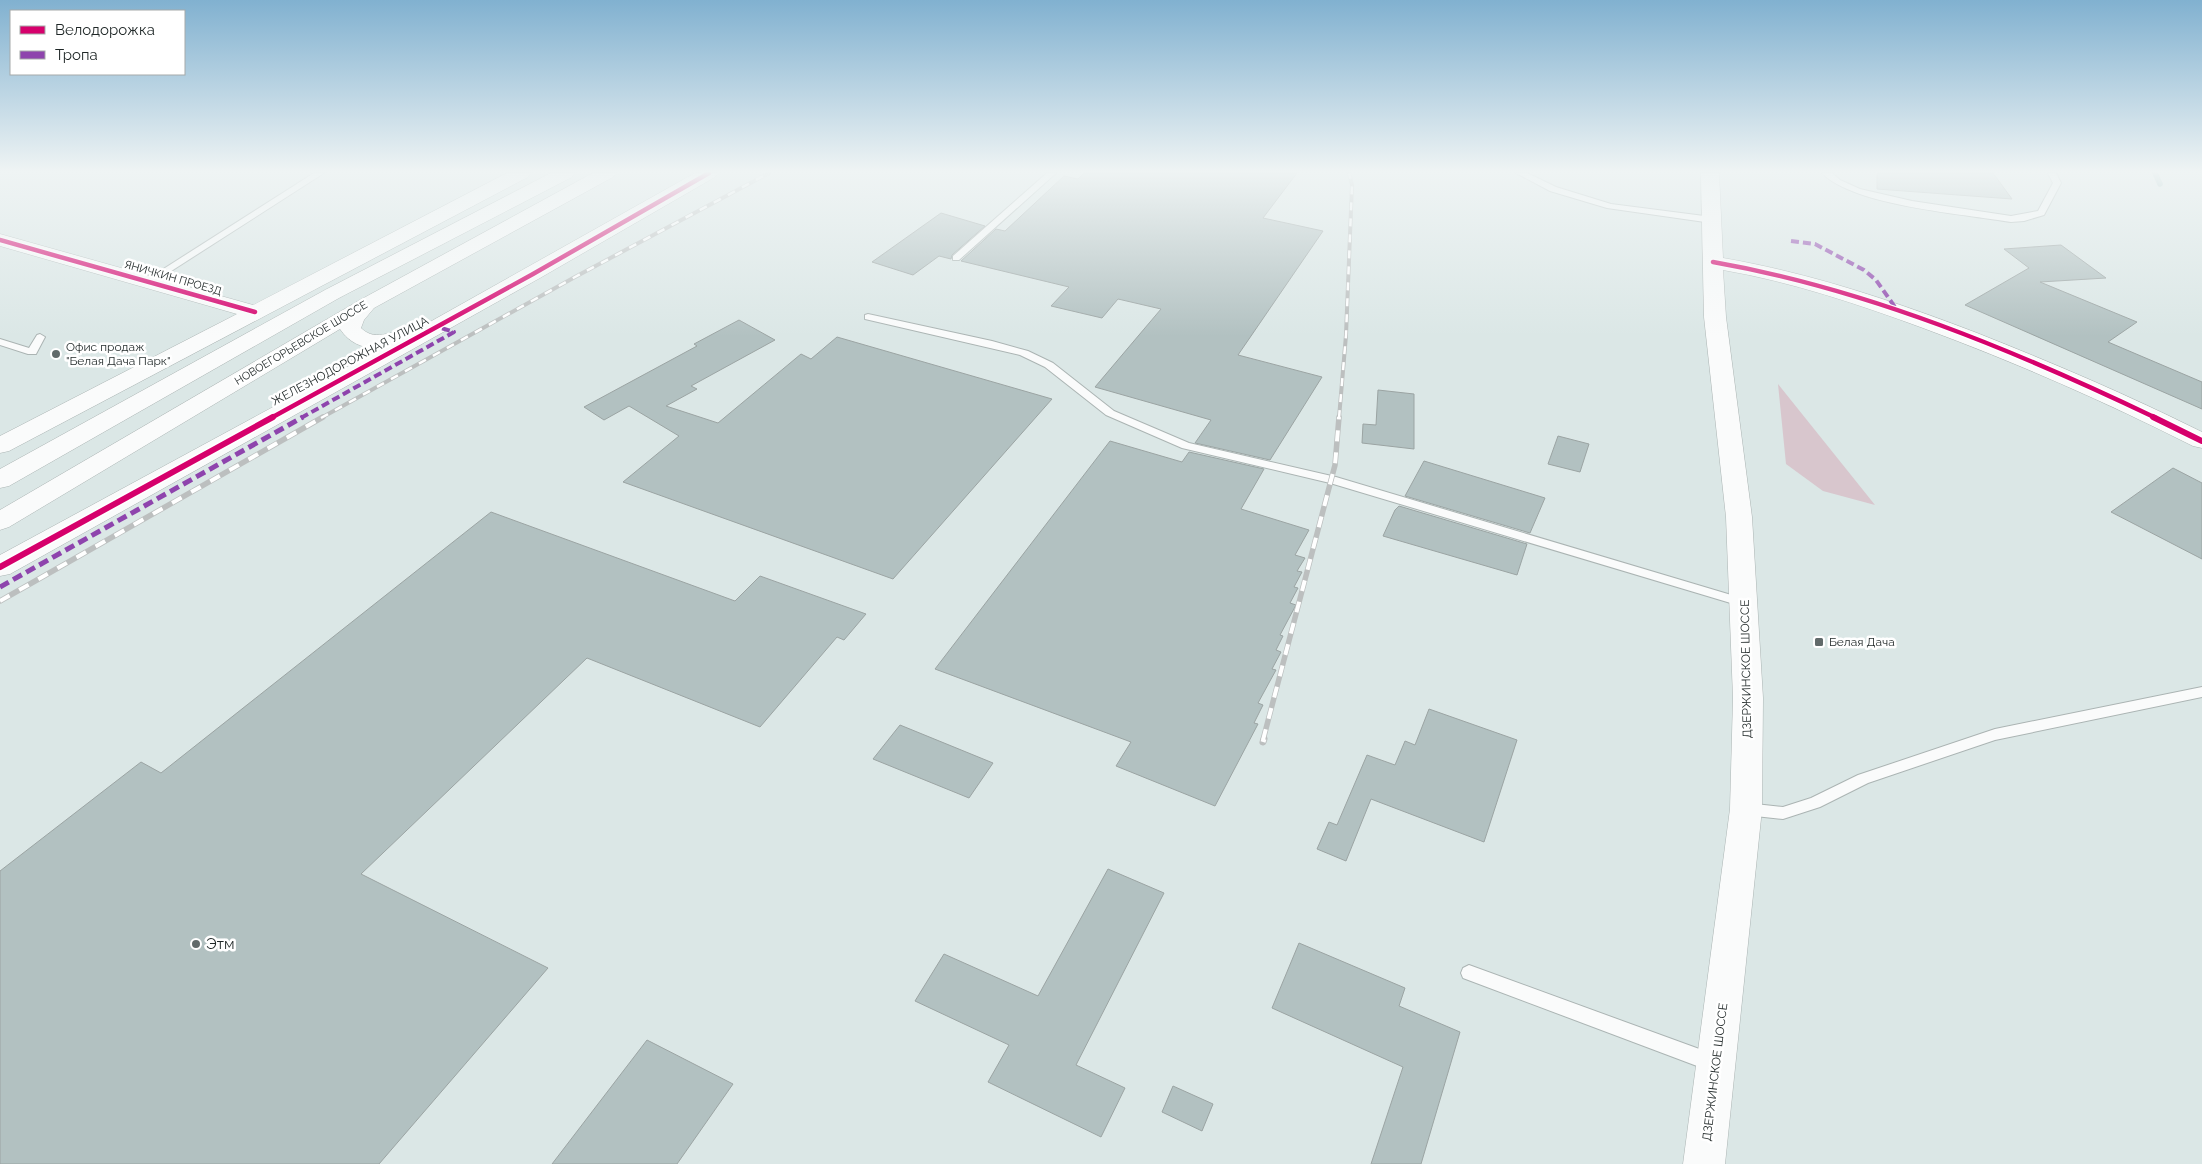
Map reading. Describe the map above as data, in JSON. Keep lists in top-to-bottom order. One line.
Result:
{"streets":{"main road":["ЯНИЧКИН ПРОЕЗД","НОВОЕГОРЬЕВСКОЕ ШОССЕ","ЖЕЛЕЗНОДОРОЖНАЯ УЛИЦА","ДЗЕРЖИНСКОЕ ШОССЕ"]},"places":{"other":["Офис продаж \"Белая Дача Парк\"","Этм"],"transit":["Белая Дача"]},"legend":["Велодорожка","Тропа"]}
